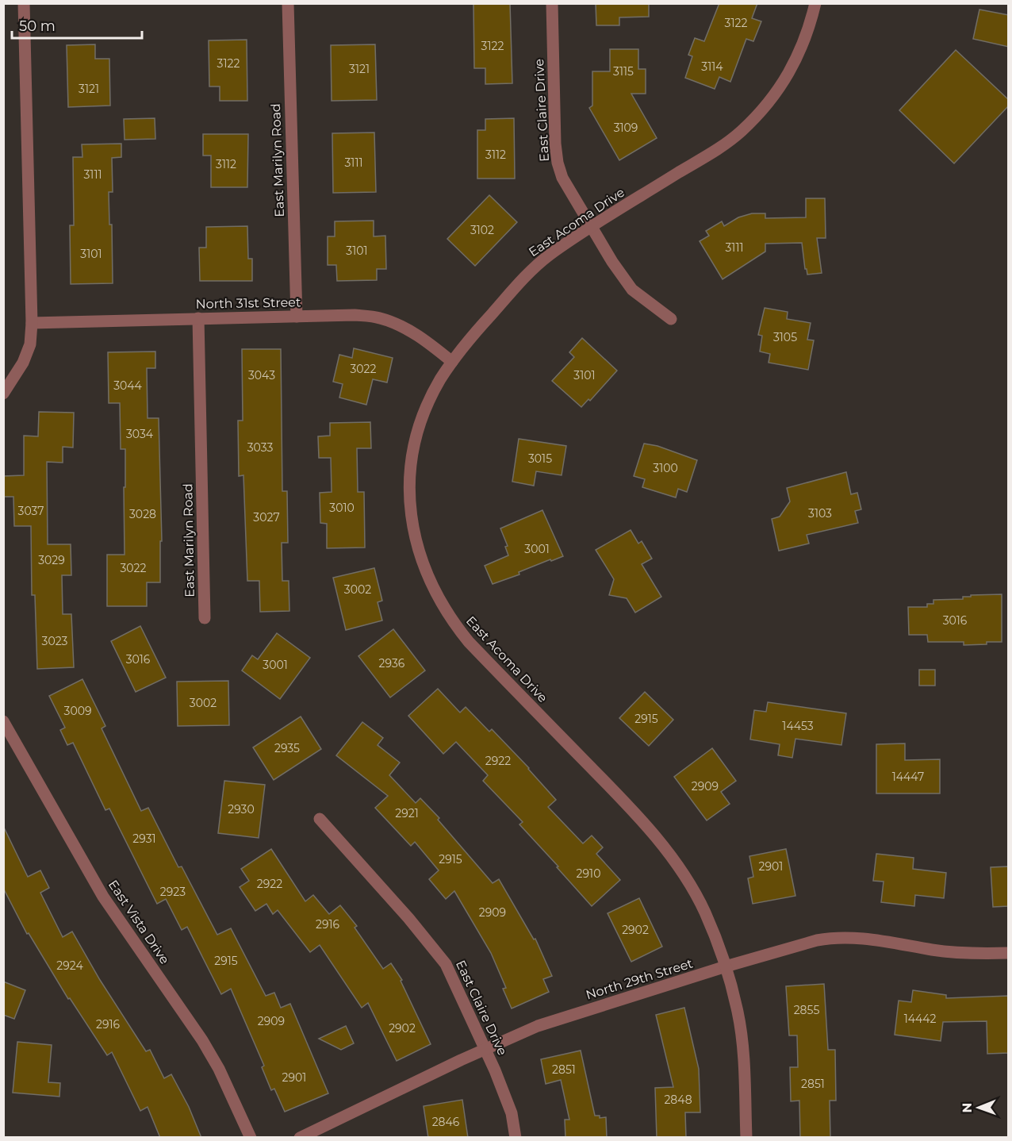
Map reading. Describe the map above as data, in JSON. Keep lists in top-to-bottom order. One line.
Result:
{"streets":{"street":["East Claire Drive","East Marilyn Road","East Acoma Drive","North 31st Street","East Vista Drive","North 29th Street"]},"crossings":[["East Claire Drive","East Acoma Drive"],["East Claire Drive","North 29th Street"],["East Marilyn Road","North 31st Street"],["East Acoma Drive","North 31st Street"],["East Acoma Drive","North 29th Street"]],"house_numbers":["3122","3122","3122","3114","3121","3115","3121","3109","3112","3111","3112","3111","3102","3111","3101","3101","3105","3022","3043","3101","3044","3034","3033","3015","3100","3010","3037","3103","3028","3027","3001","3029","3022","3002","3016","3023","3016","2936","3001","3002","3009","2915","14453","2935","2922","14447","2909","2930","2921","2931","2915","2901","2910","2922","2923","2909","2916","2902","2915","2924","2855","14442","2909","2916","2902","2851","2901","2851","2848","2846"],"scale_bar":"50 m","north":"left"}
